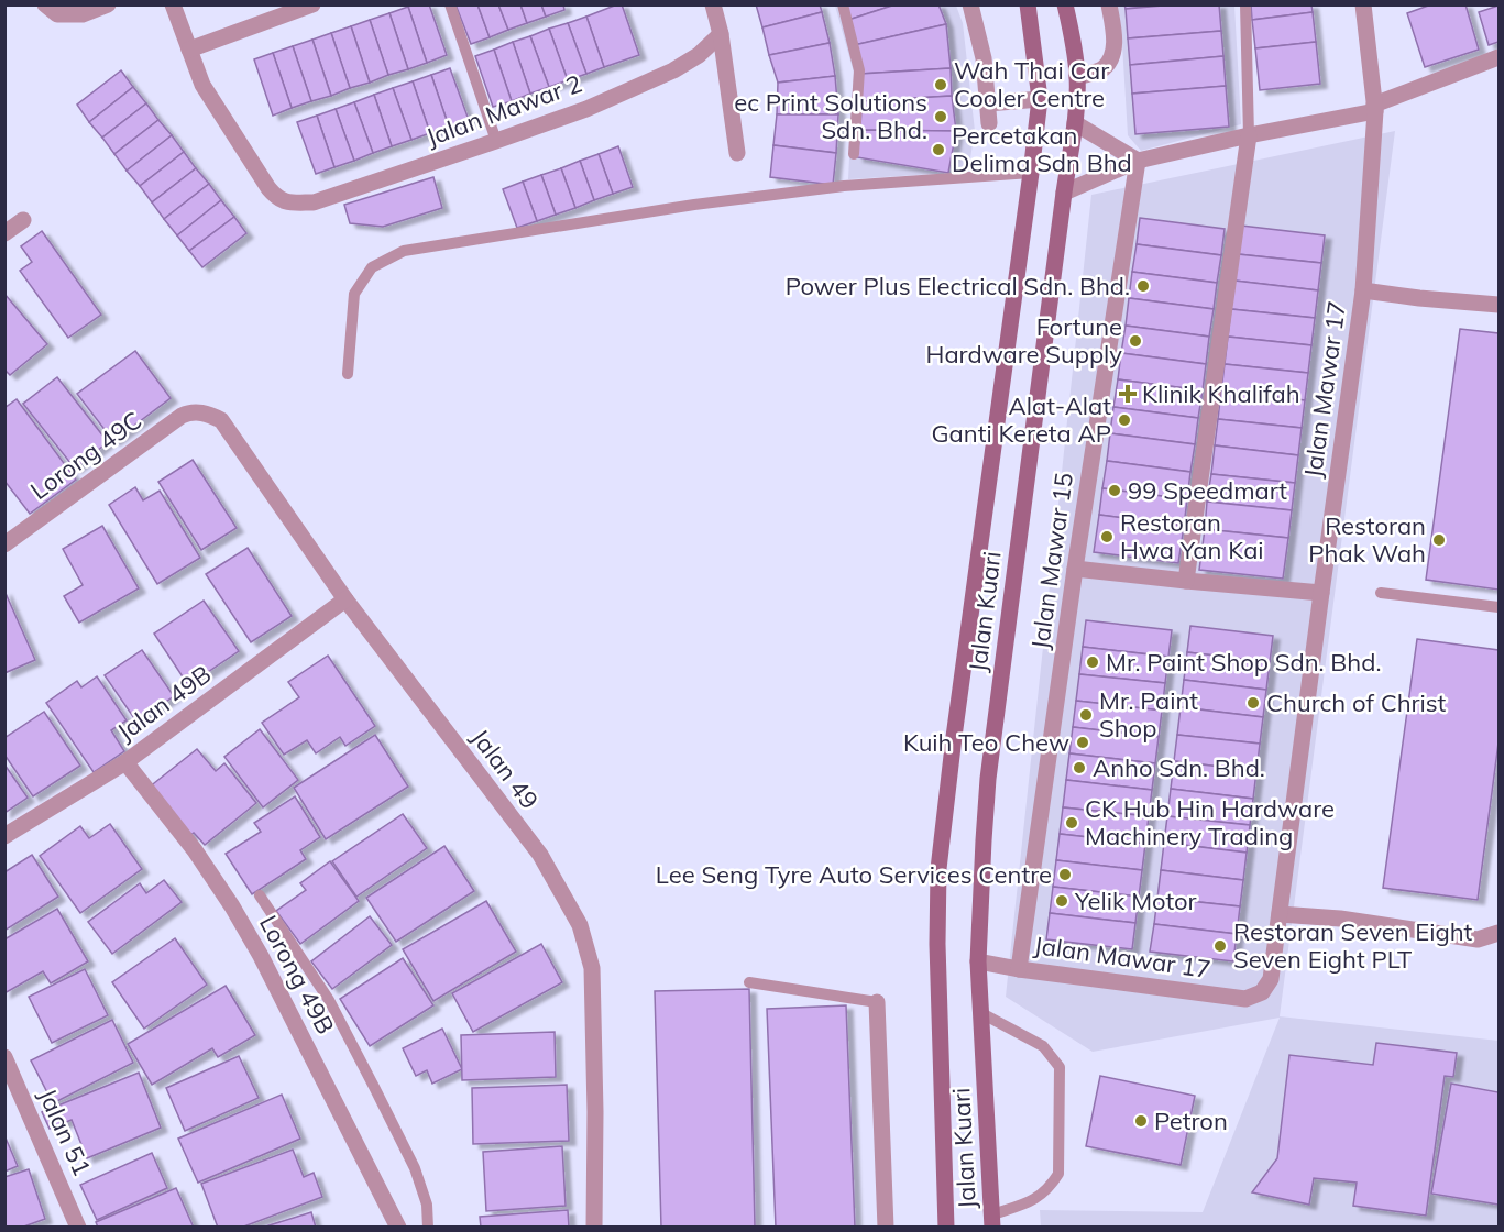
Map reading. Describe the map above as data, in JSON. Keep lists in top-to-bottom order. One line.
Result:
{"streets":{"street":["Jalan Mawar 2","Jalan Mawar 17","Lorong 49C","Jalan Mawar 15","Jalan Kuari","Jalan 49B","Jalan 49","Lorong 49B","Jalan 51"]},"crossings":[["Jalan Mawar 17","Jalan Mawar 15"],["Jalan Mawar 17","Jalan Kuari"],["Lorong 49C","Jalan 49"],["Jalan 49B","Jalan 49"],["Jalan 49B","Lorong 49B"]],"places":{"other":["Wah Thai Car Cooler Centre","ec Print Solutions Sdn. Bhd.","Percetakan Delima Sdn Bhd","Power Plus Electrical Sdn. Bhd.","Fortune Hardware Supply","Alat-Alat Ganti Kereta AP","99 Speedmart","Restoran Hwa Yan Kai","Restoran Phak Wah","Mr. Paint Shop Sdn. Bhd.","Church of Christ","Mr. Paint Shop","Kuih Teo Chew","Anho Sdn. Bhd.","CK Hub Hin Hardware Machinery Trading","Lee Seng Tyre Auto Services Centre","Yelik Motor","Restoran Seven Eight Seven Eight PLT","Petron"],"health":["Klinik Khalifah"]}}
